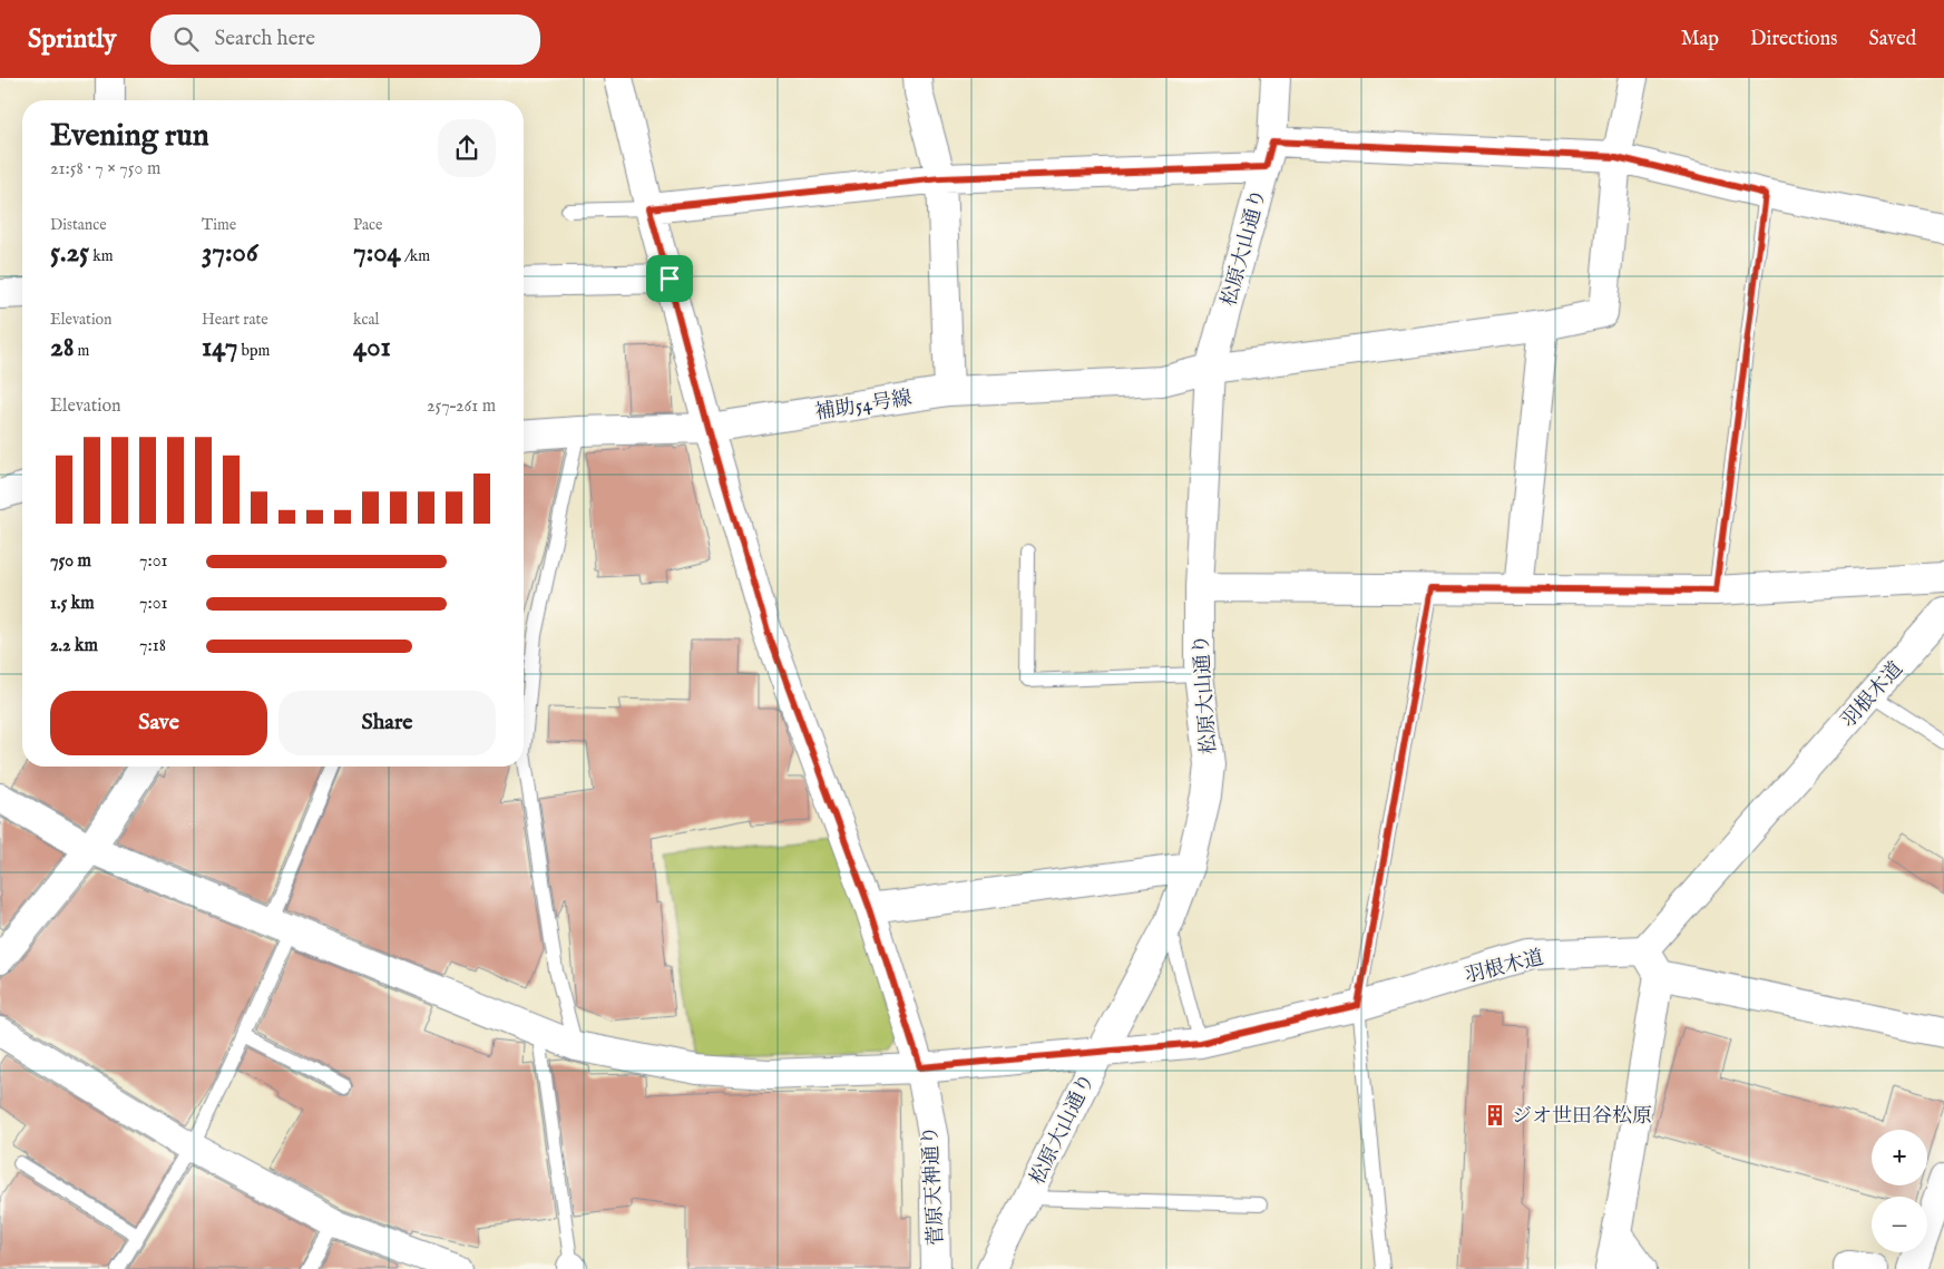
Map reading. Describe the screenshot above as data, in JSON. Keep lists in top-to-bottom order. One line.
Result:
{"streets":{"street":["松原大山通り","補助54号線","羽根木道","菅原天神通り"]},"crossings":[["松原大山通り","補助54号線"],["松原大山通り","羽根木道"],["補助54号線","菅原天神通り"],["羽根木道","菅原天神通り"]],"places":{"building":["ジオ世田谷松原"]},"page":{"header":"Sprintly","search":"Search here","nav":["Map","Directions","Saved"],"heading":["Evening run","21:58 · 7 × 750 m"],"stats":[["Distance","5.25 km"],["Time","37:06"],["Pace","7:04 /km"],["Elevation","28 m"],["Heart rate","147 bpm"],["kcal","401"]],"chart":["Elevation","257–261 m"],"list":[{"name":"750 m","note":"7:01"},{"name":"1.5 km","note":"7:01"},{"name":"2.2 km","note":"7:18"}],"buttons":["Save","Share"],"map_buttons":["+","−"]}}
